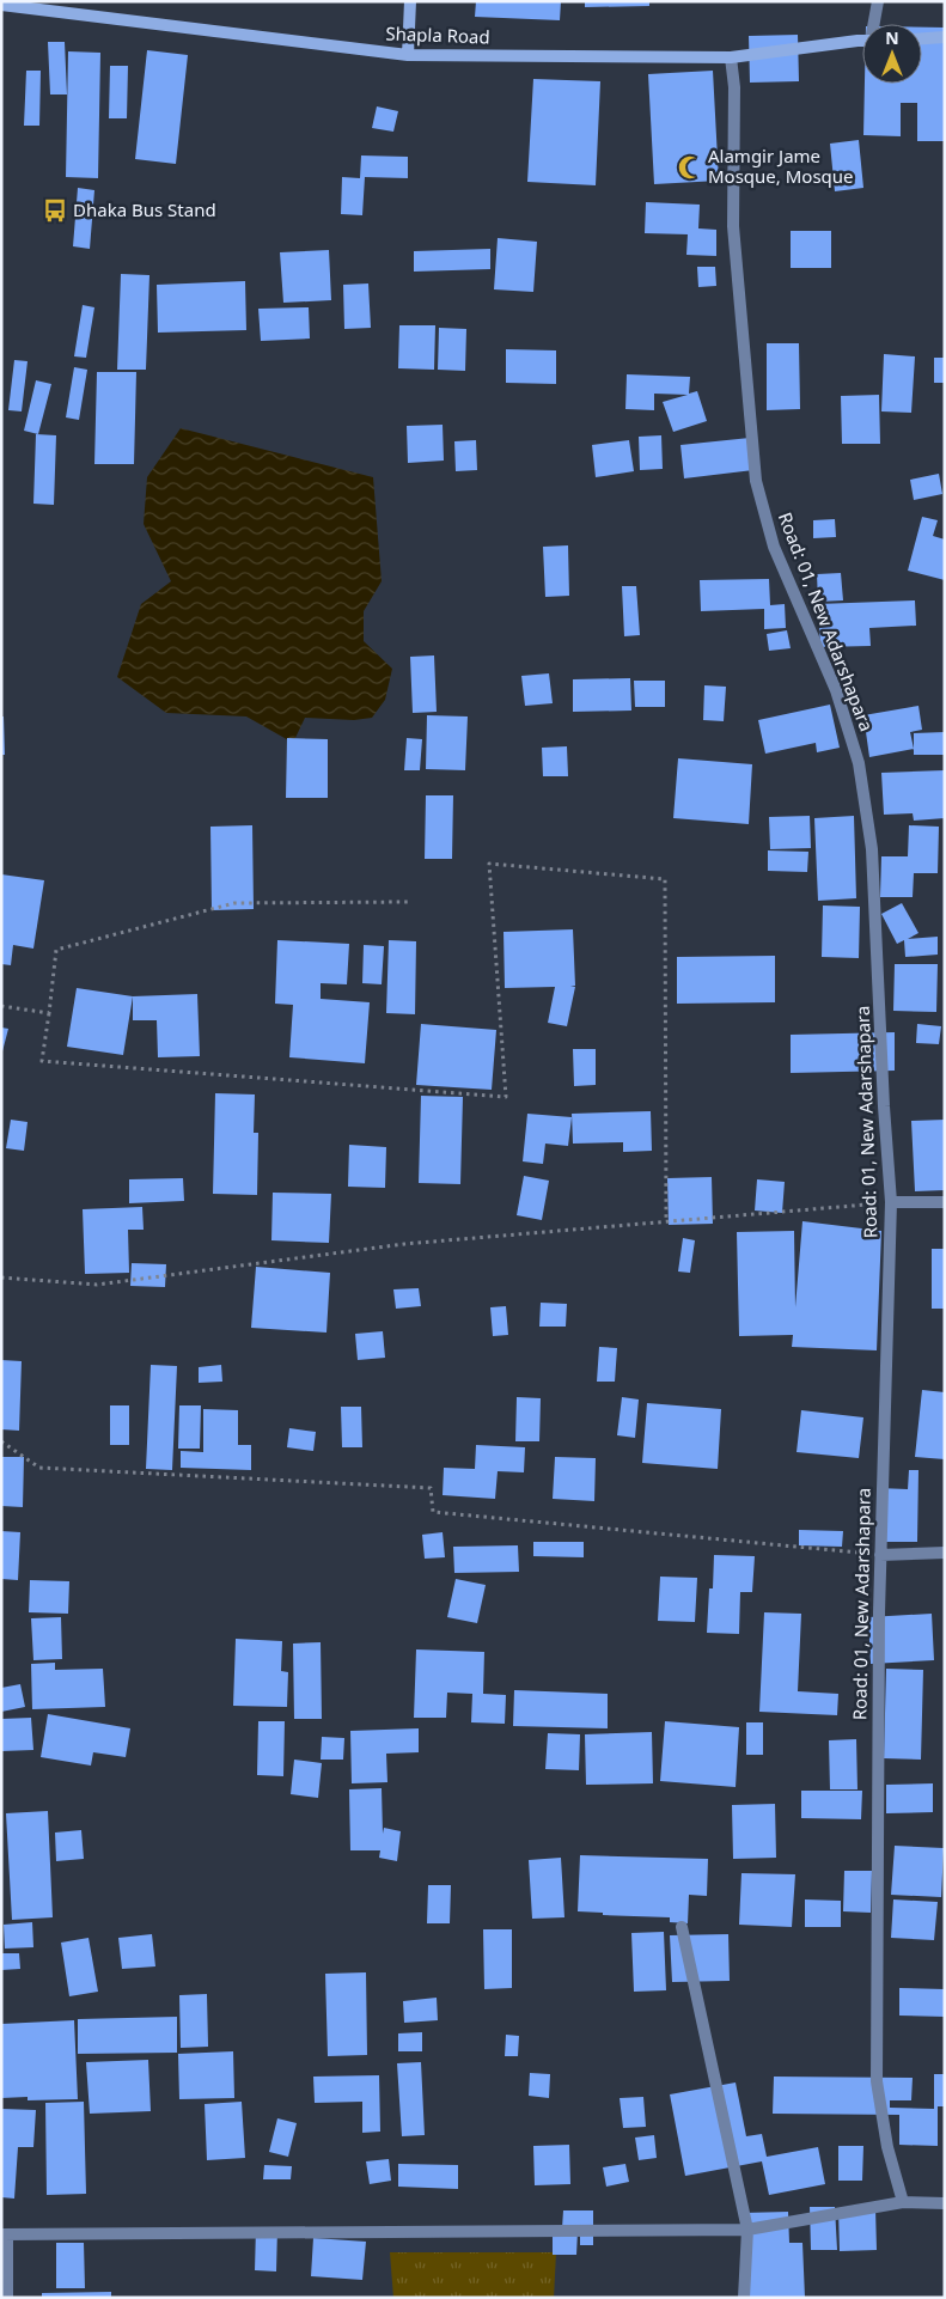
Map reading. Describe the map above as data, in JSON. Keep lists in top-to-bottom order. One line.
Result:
{"streets":{"street":["Shapla Road","Road: 01, New Adarshapara"]},"crossings":[["Shapla Road","Road: 01, New Adarshapara"]],"places":{"mosque":["Alamgir Jame Mosque, Mosque"],"bus stop":["Dhaka Bus Stand"]},"north":"top"}
